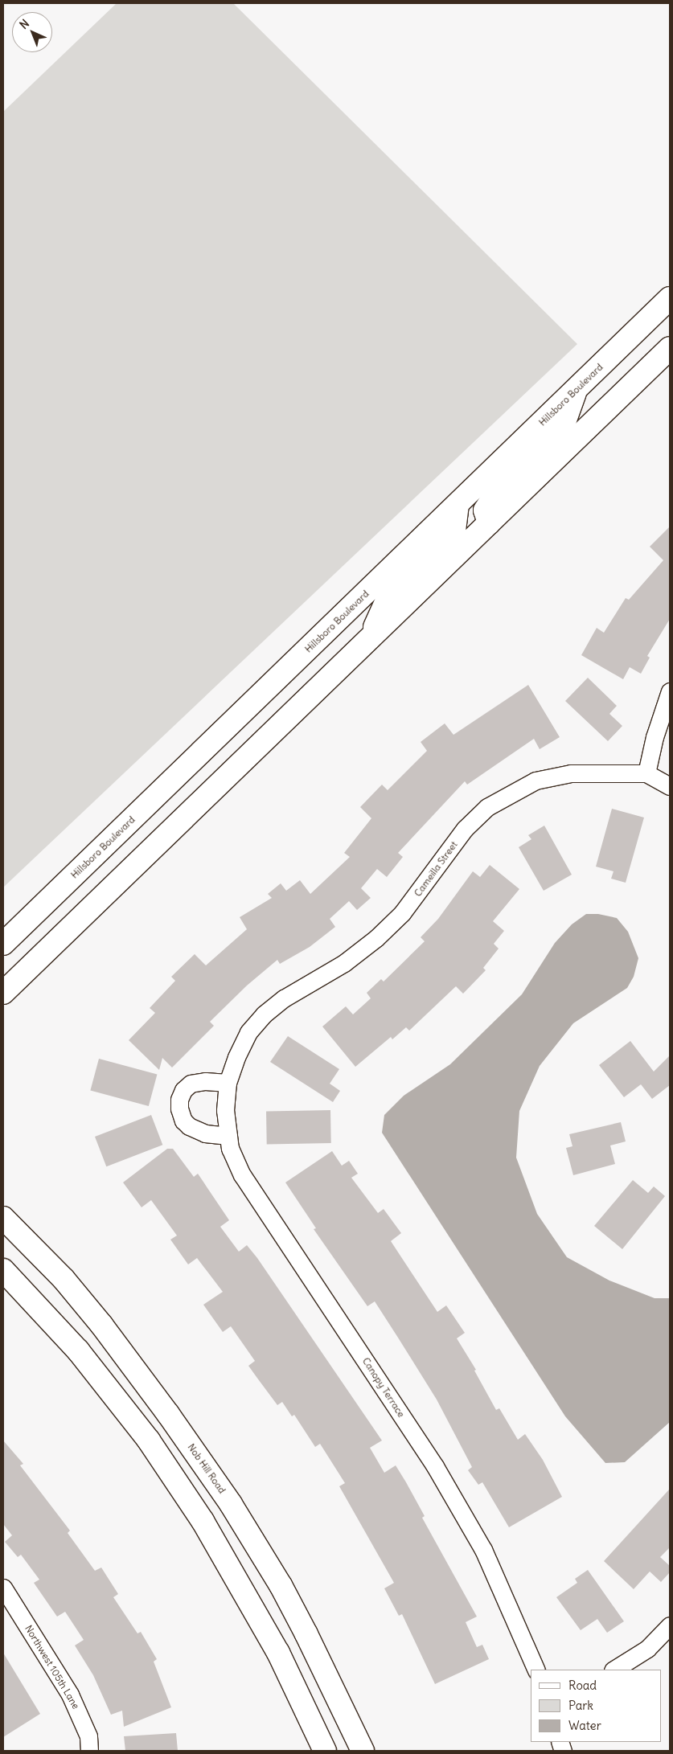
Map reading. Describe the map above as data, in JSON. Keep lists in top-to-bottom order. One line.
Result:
{"streets":{"street":["Hillsboro Boulevard","Cameilla Street","Canopy Terrace","Nob Hill Road","Northwest 105th Lane"]},"crossings":[["Cameilla Street","Canopy Terrace"]],"legend":["Road","Park","Water"],"north":"top left"}
